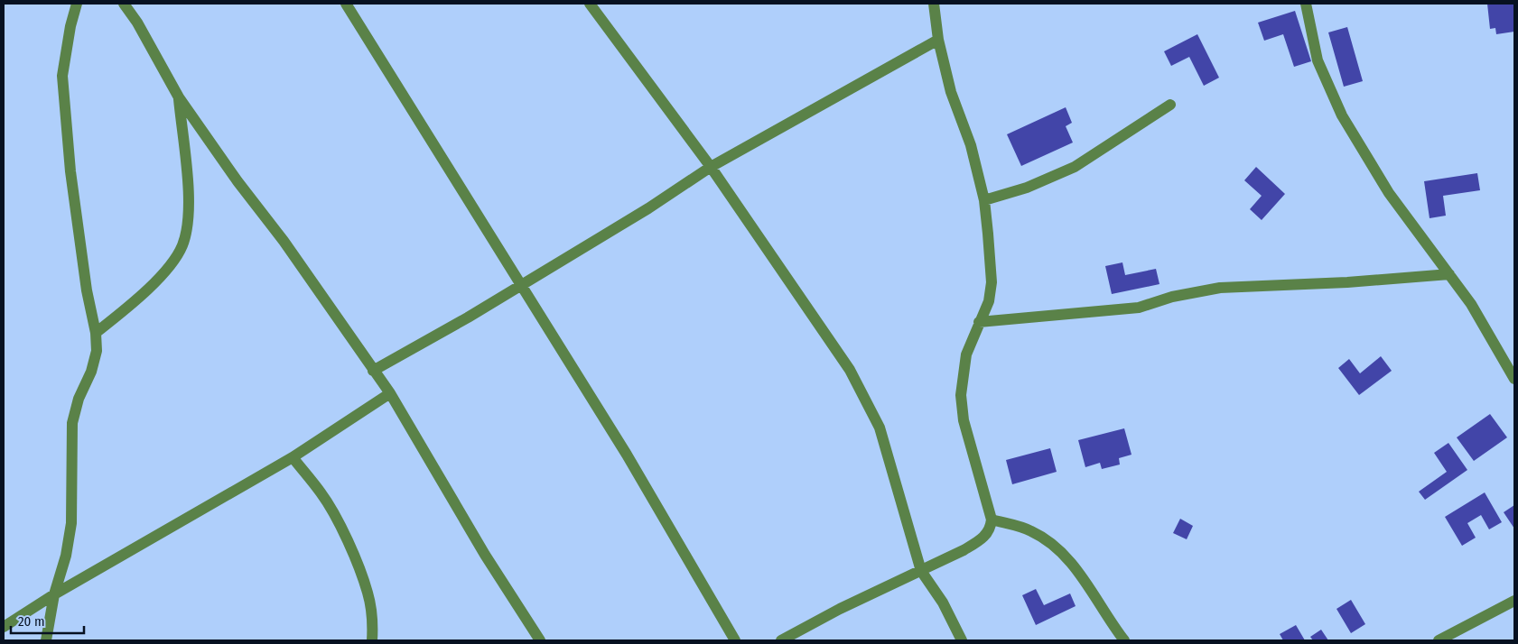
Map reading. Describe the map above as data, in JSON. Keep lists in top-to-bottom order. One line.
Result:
{"scale_bar":"20 m"}
